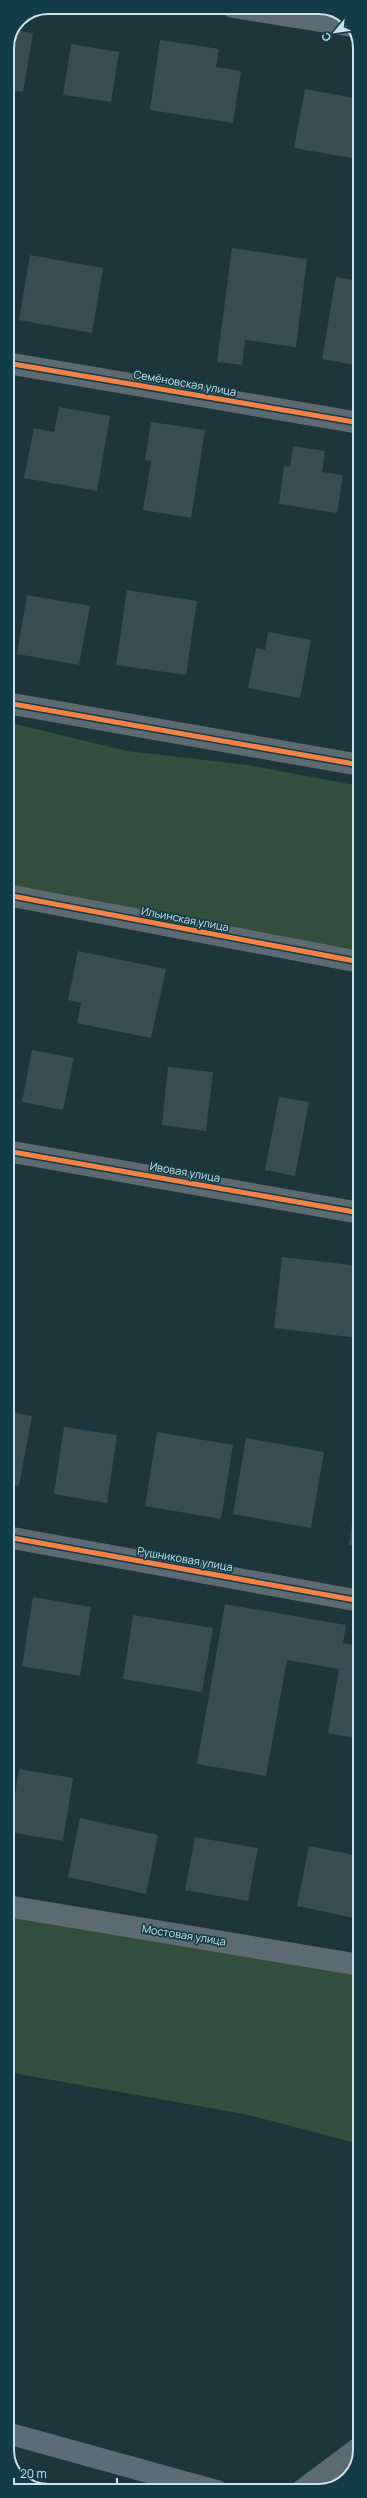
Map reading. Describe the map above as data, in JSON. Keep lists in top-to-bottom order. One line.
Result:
{"streets":{"street":["Семёновская улица","Ильинская улица","Ивовая улица","Рушниковая улица","Мостовая улица"]},"scale_bar":"20 m","north":"bottom left"}
